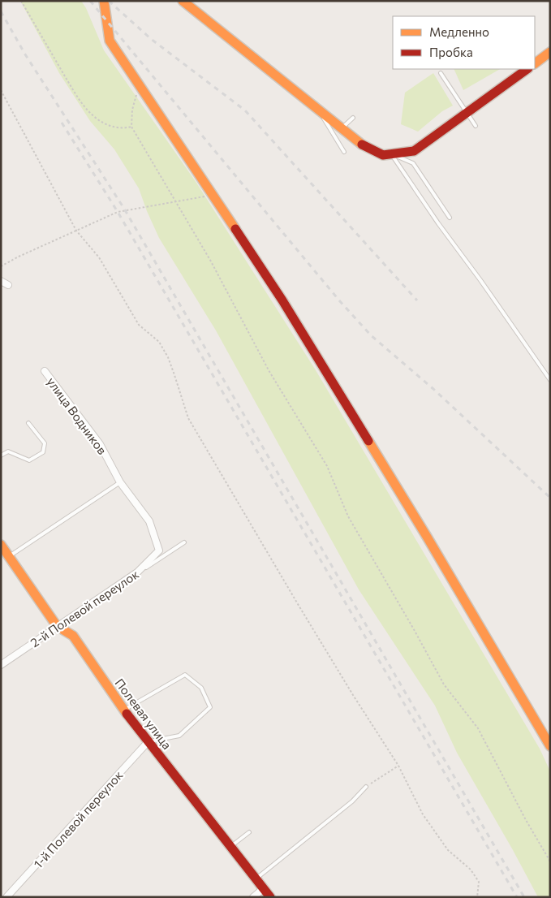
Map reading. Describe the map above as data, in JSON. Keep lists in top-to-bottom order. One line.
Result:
{"streets":{"street":["улица Водников","2-й Полевой переулок","Полевая улица","1-й Полевой переулок"]},"crossings":[["улица Водников","2-й Полевой переулок"],["2-й Полевой переулок","Полевая улица"],["Полевая улица","1-й Полевой переулок"]],"legend":["Медленно","Пробка"]}
